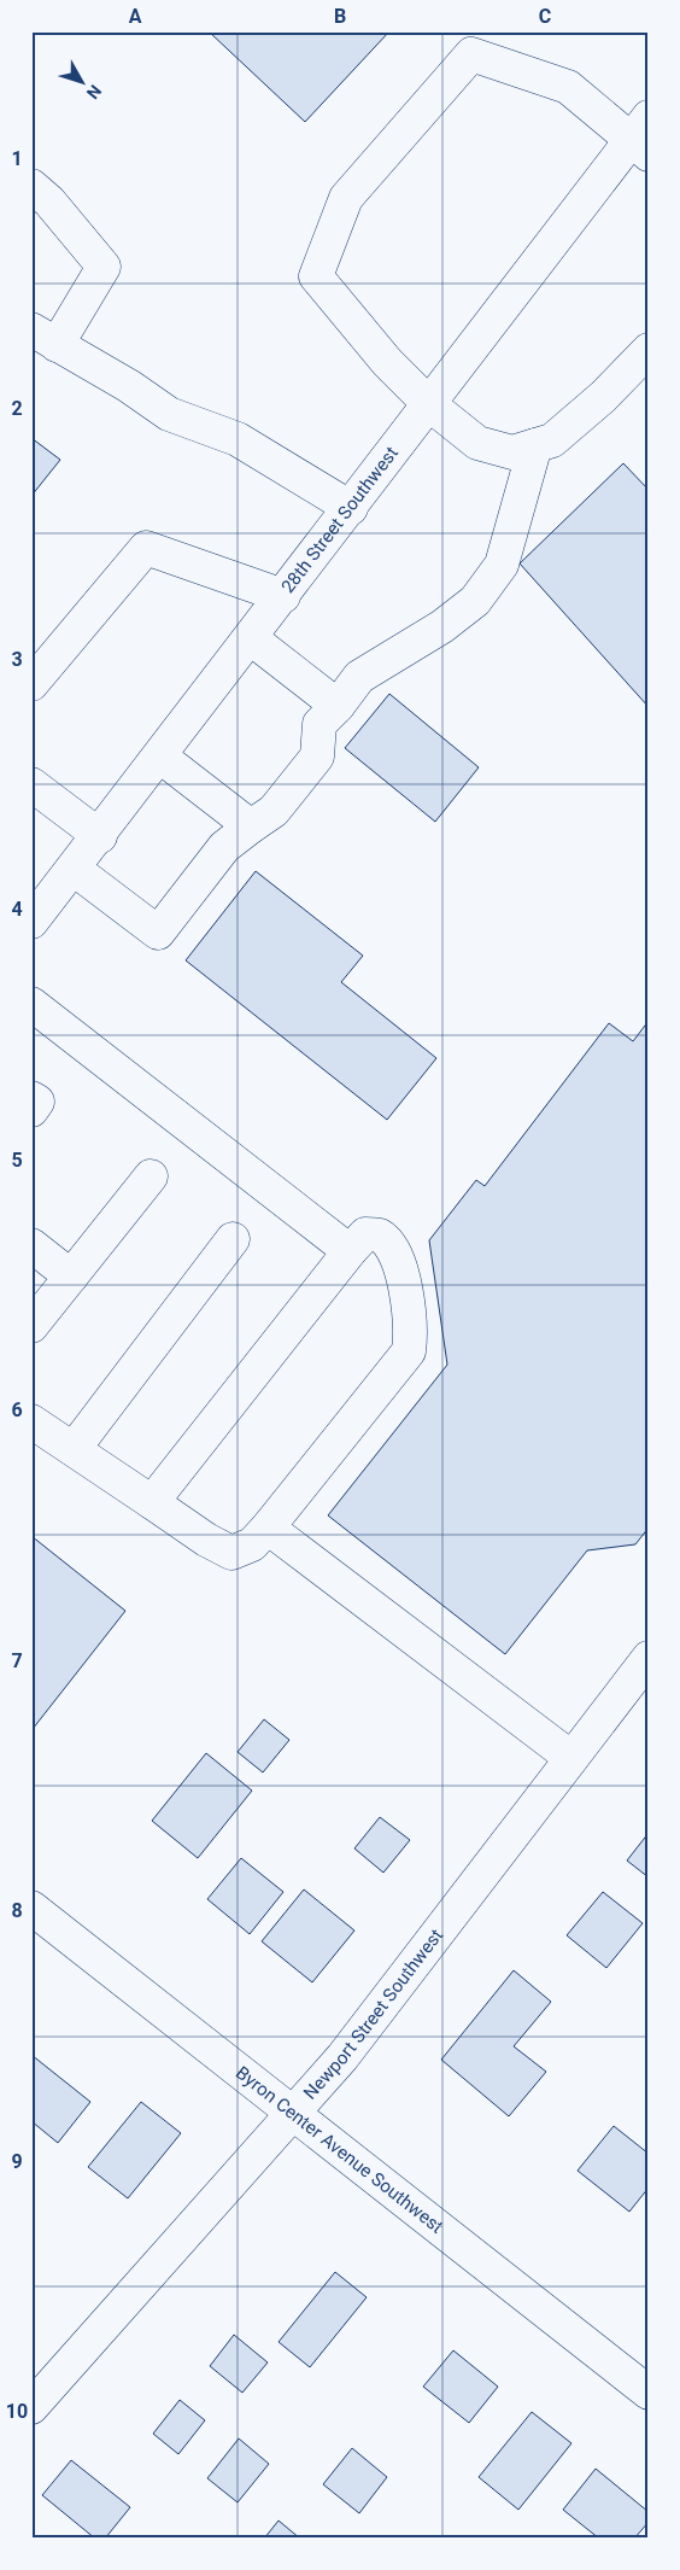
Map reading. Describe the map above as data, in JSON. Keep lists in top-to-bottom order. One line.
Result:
{"streets":{"main road":["28th Street Southwest","Newport Street Southwest","Byron Center Avenue Southwest"]},"crossings":[["Newport Street Southwest","Byron Center Avenue Southwest"]],"north":"bottom right","grid":{"columns":["A","B","C"],"rows":["1","2","3","4","5","6","7","8","9","10"]}}
